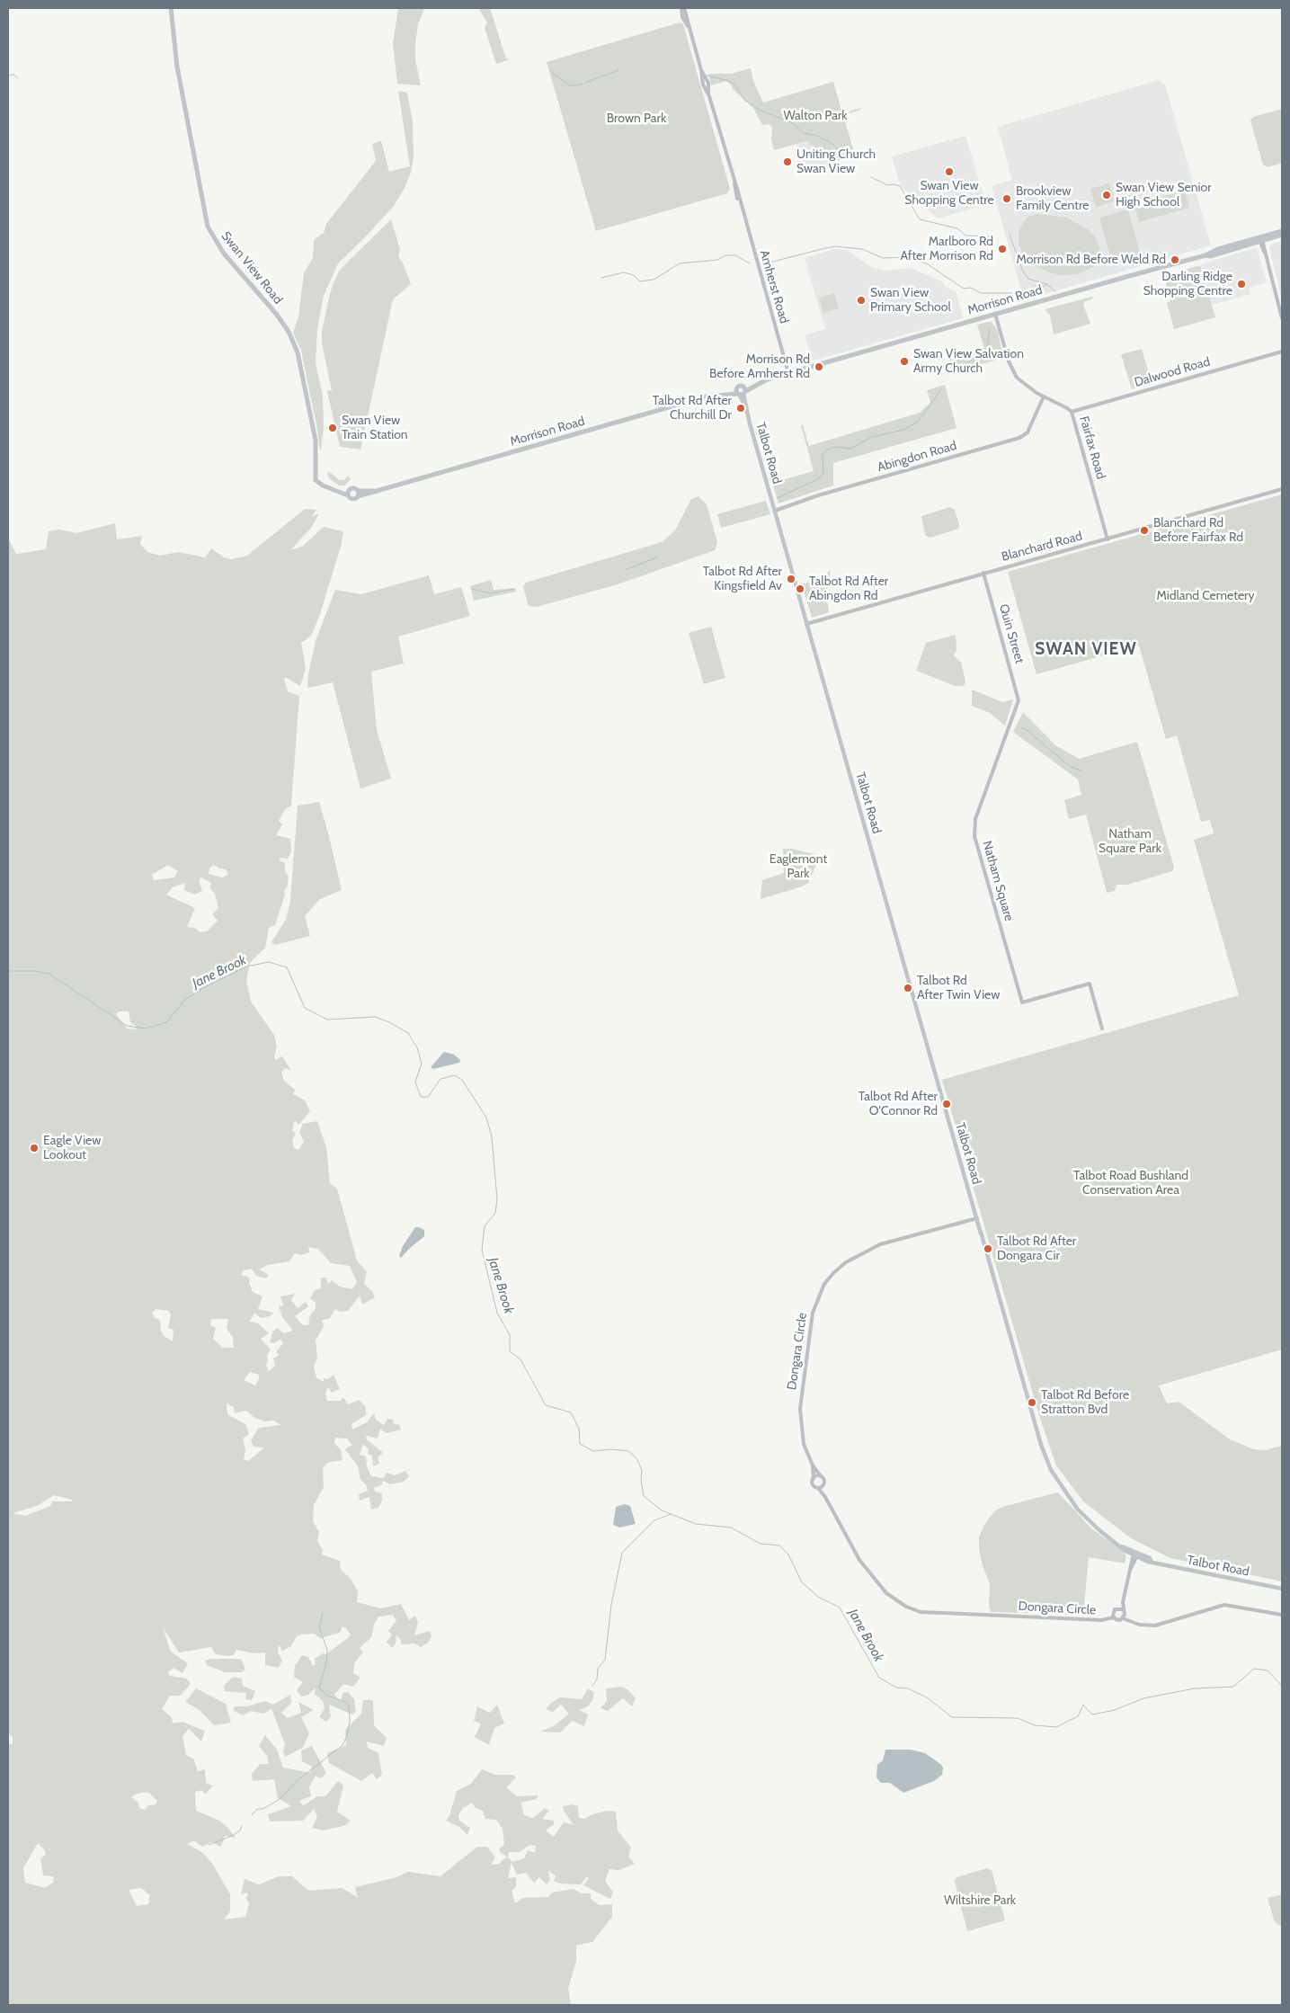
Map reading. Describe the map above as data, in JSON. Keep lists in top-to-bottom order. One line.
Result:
{"streets":{"main road":["Swan View Road","Morrison Road","Talbot Road"],"street":["Amherst Road","Dalwood Road","Fairfax Road","Abingdon Road","Blanchard Road","Quin Street","Natham Square","Dongara Circle"]},"crossings":[["Swan View Road","Morrison Road"],["Amherst Road","Morrison Road"],["Morrison Road","Fairfax Road"],["Morrison Road","Talbot Road"],["Dalwood Road","Fairfax Road"],["Fairfax Road","Abingdon Road"],["Fairfax Road","Blanchard Road"],["Talbot Road","Abingdon Road"],["Talbot Road","Blanchard Road"],["Talbot Road","Dongara Circle"],["Blanchard Road","Quin Street"],["Quin Street","Natham Square"]],"districts":["SWAN VIEW"],"water":["Jane Brook"],"parks":["Walton Park","Brown Park","Midland Cemetery","Natham Square Park","Eaglemont Park","Talbot Road Bushland Conservation Area","Wiltshire Park"],"places":["Uniting Church Swan View","Swan View Shopping Centre","Swan View Senior High School","Brookview Family Centre","Marlboro Rd After Morrison Rd","Morrison Rd Before Weld Rd","Darling Ridge Shopping Centre","Swan View Primary School","Swan View Salvation Army Church","Morrison Rd Before Amherst Rd","Talbot Rd After Churchill Dr","Swan View Train Station","Blanchard Rd Before Fairfax Rd","Talbot Rd After Kingsfield Av","Talbot Rd After Abingdon Rd","Talbot Rd After Twin View","Talbot Rd After O'Connor Rd","Eagle View Lookout","Talbot Rd After Dongara Cir","Talbot Rd Before Stratton Bvd"]}
